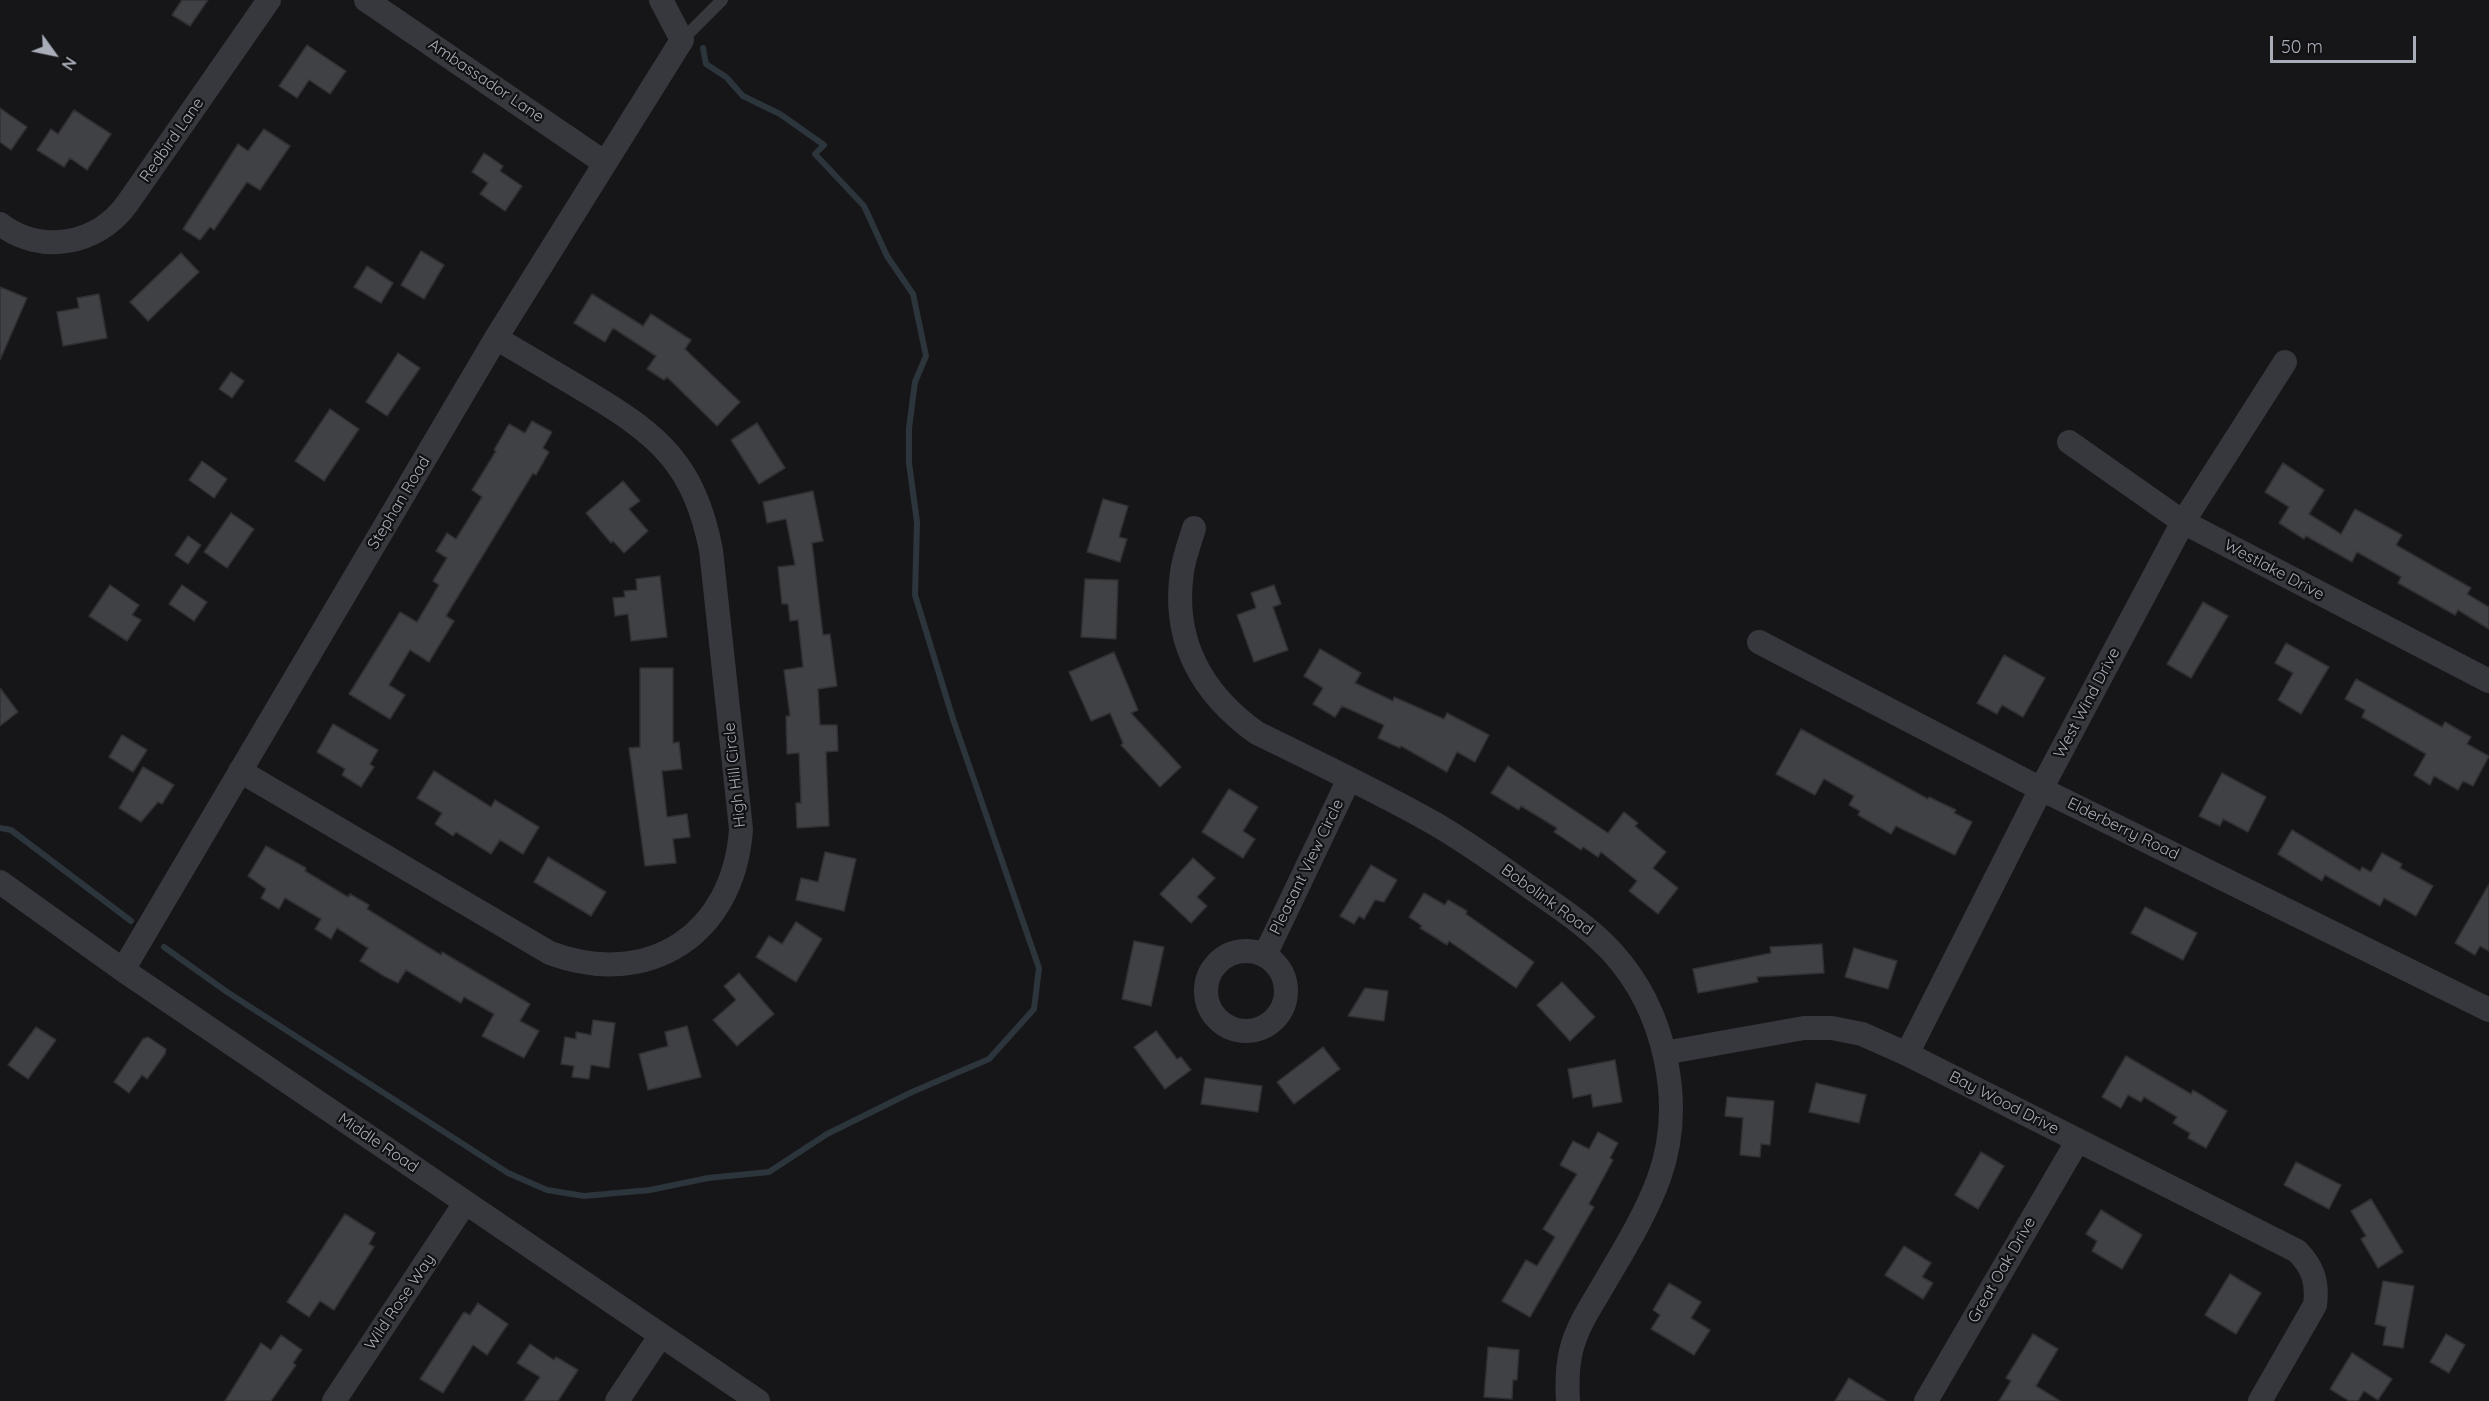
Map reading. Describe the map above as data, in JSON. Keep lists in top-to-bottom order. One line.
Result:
{"streets":{"street":["Ambassador Lane","Redbird Lane","Stephan Road","Westlake Drive","West Wind Drive","High Hill Circle","Elderberry Road","Pleasant View Circle","Bobolink Road","Bay Wood Drive","Middle Road","Great Oak Drive","Wild Rose Way"]},"crossings":[["Ambassador Lane","Stephan Road"],["Stephan Road","High Hill Circle"],["Stephan Road","Middle Road"],["Westlake Drive","West Wind Drive"],["West Wind Drive","Elderberry Road"],["West Wind Drive","Bay Wood Drive"],["Pleasant View Circle","Bobolink Road"],["Bobolink Road","Bay Wood Drive"],["Bay Wood Drive","Great Oak Drive"],["Middle Road","Wild Rose Way"]],"scale_bar":"50 m","north":"bottom right"}
